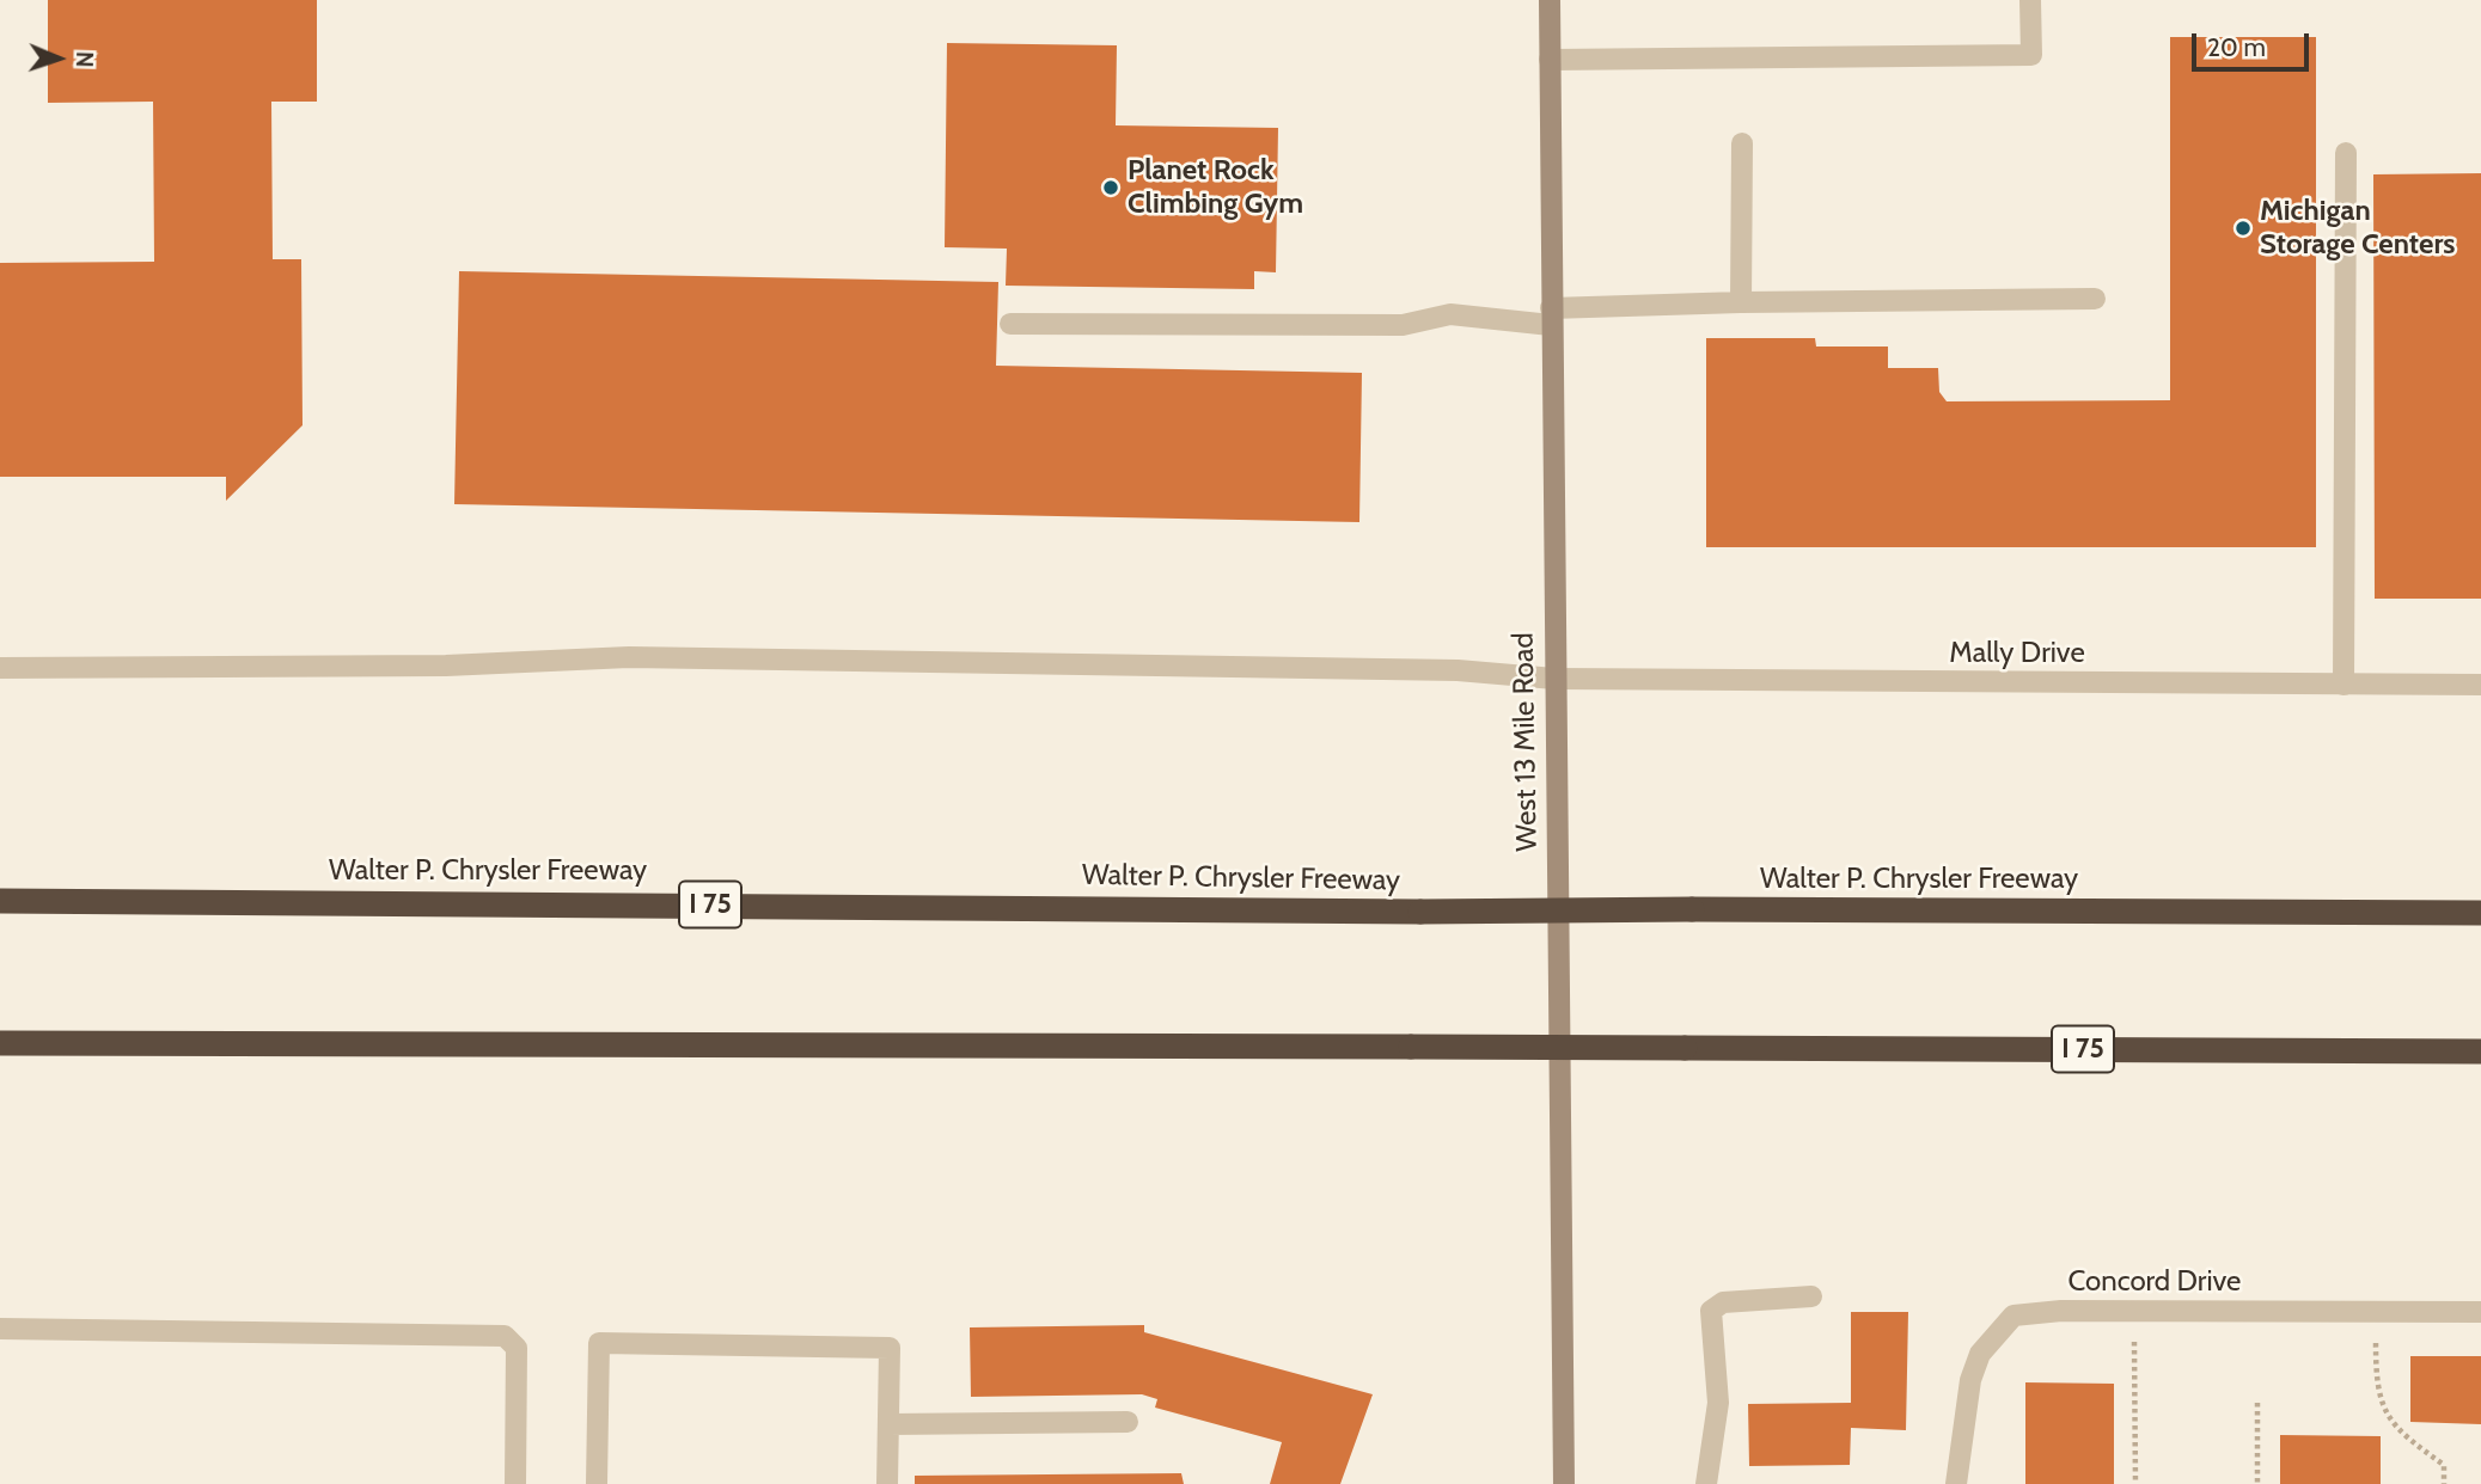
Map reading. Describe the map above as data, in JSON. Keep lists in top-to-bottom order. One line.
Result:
{"streets":{"highway":["Walter P. Chrysler Freeway","I 75"],"main road":["West 13 Mile Road"],"street":["Mally Drive","Concord Drive"]},"crossings":[["Mally Drive","West 13 Mile Road"]],"places":["Planet Rock Climbing Gym","Michigan Storage Centers"],"scale_bar":"20 m","north":"right"}
